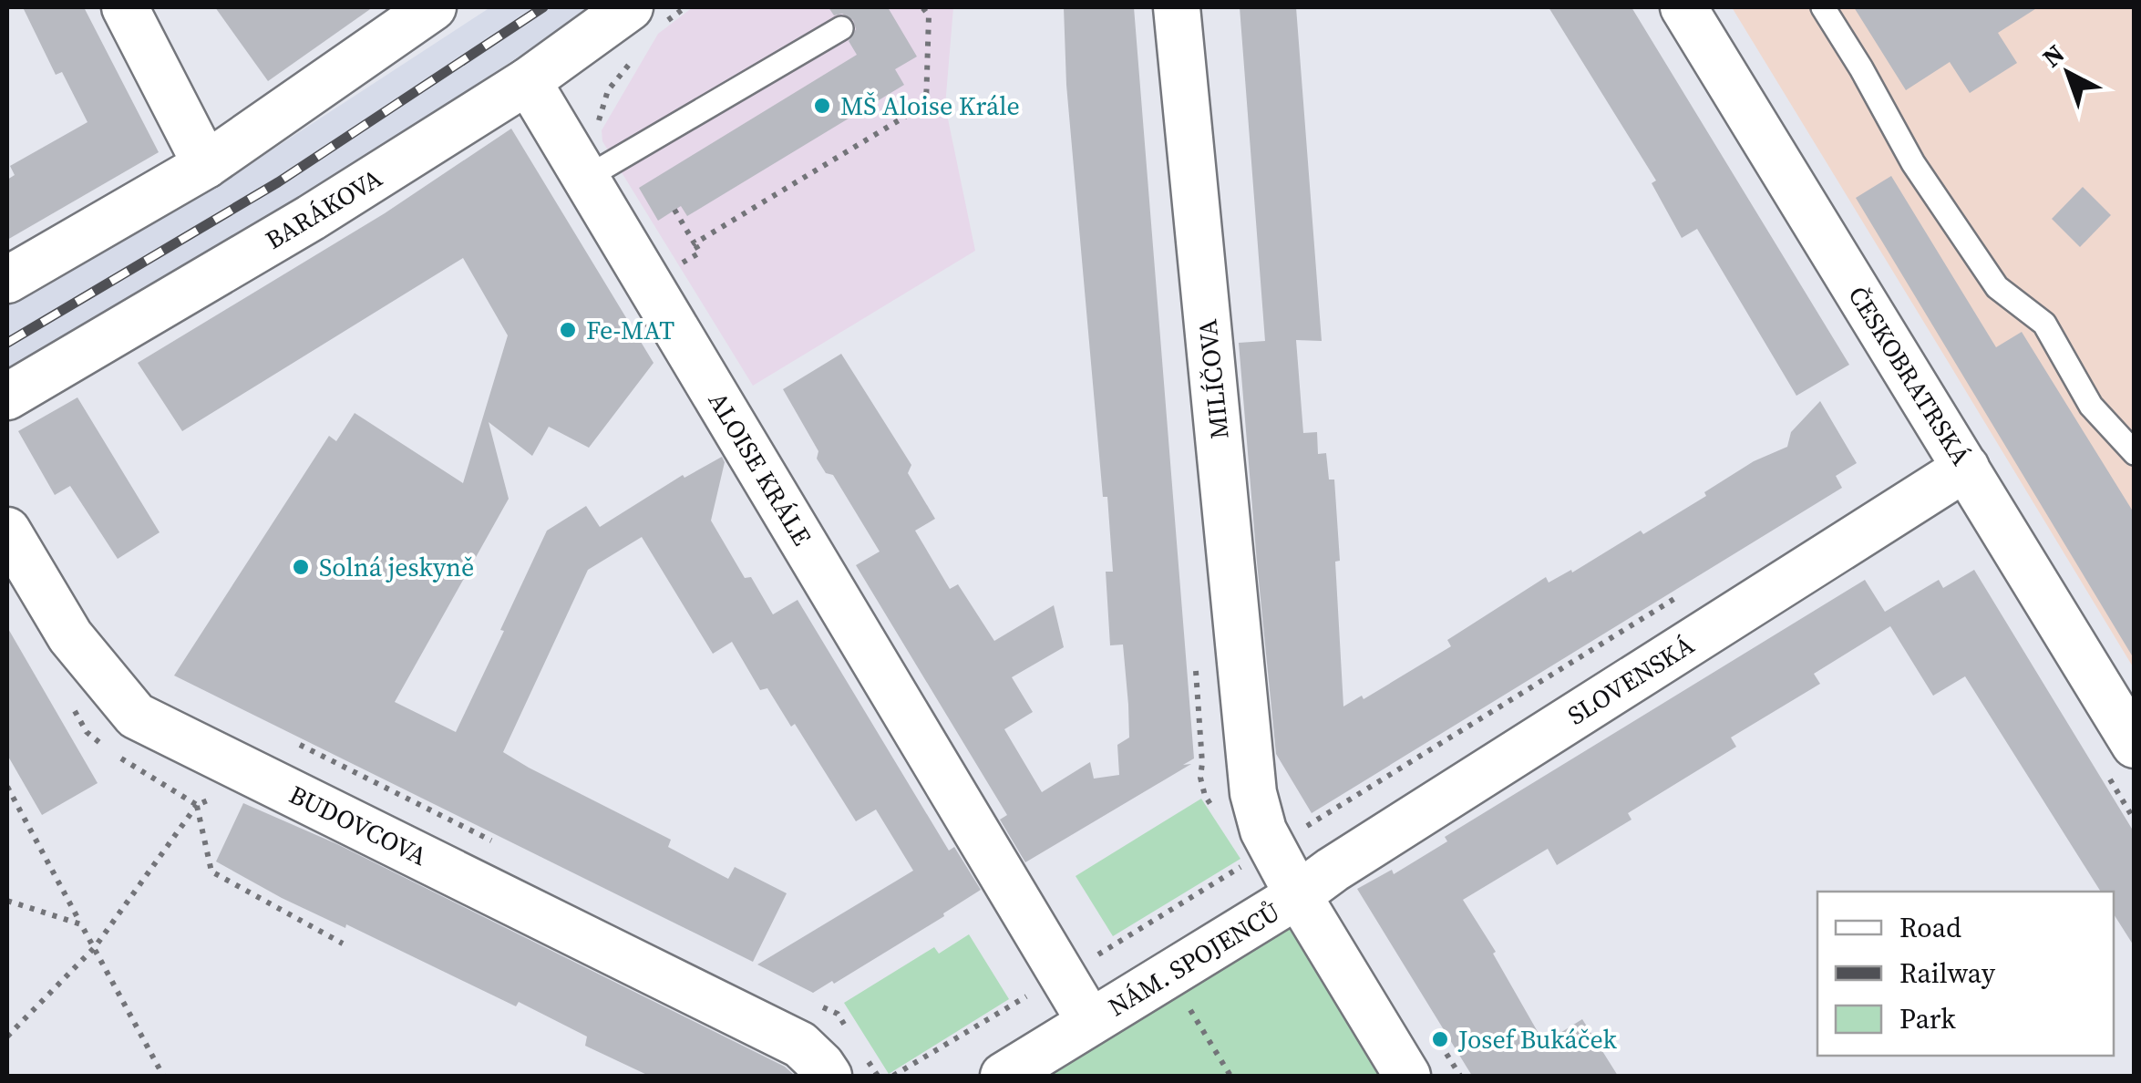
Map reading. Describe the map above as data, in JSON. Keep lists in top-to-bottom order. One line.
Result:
{"streets":{"street":["BARÁKOVA","ČESKOBRATRSKÁ","MILÍČOVA","ALOISE KRÁLE","SLOVENSKÁ","BUDOVCOVA","NÁM. SPOJENCŮ"]},"crossings":[["BARÁKOVA","ALOISE KRÁLE"],["ČESKOBRATRSKÁ","SLOVENSKÁ"],["MILÍČOVA","NÁM. SPOJENCŮ"],["ALOISE KRÁLE","NÁM. SPOJENCŮ"],["SLOVENSKÁ","NÁM. SPOJENCŮ"]],"places":["MŠ Aloise Krále","Fe-MAT","Solná jeskyně","Josef Bukáček"],"legend":["Road","Railway","Park"],"north":"top left"}
